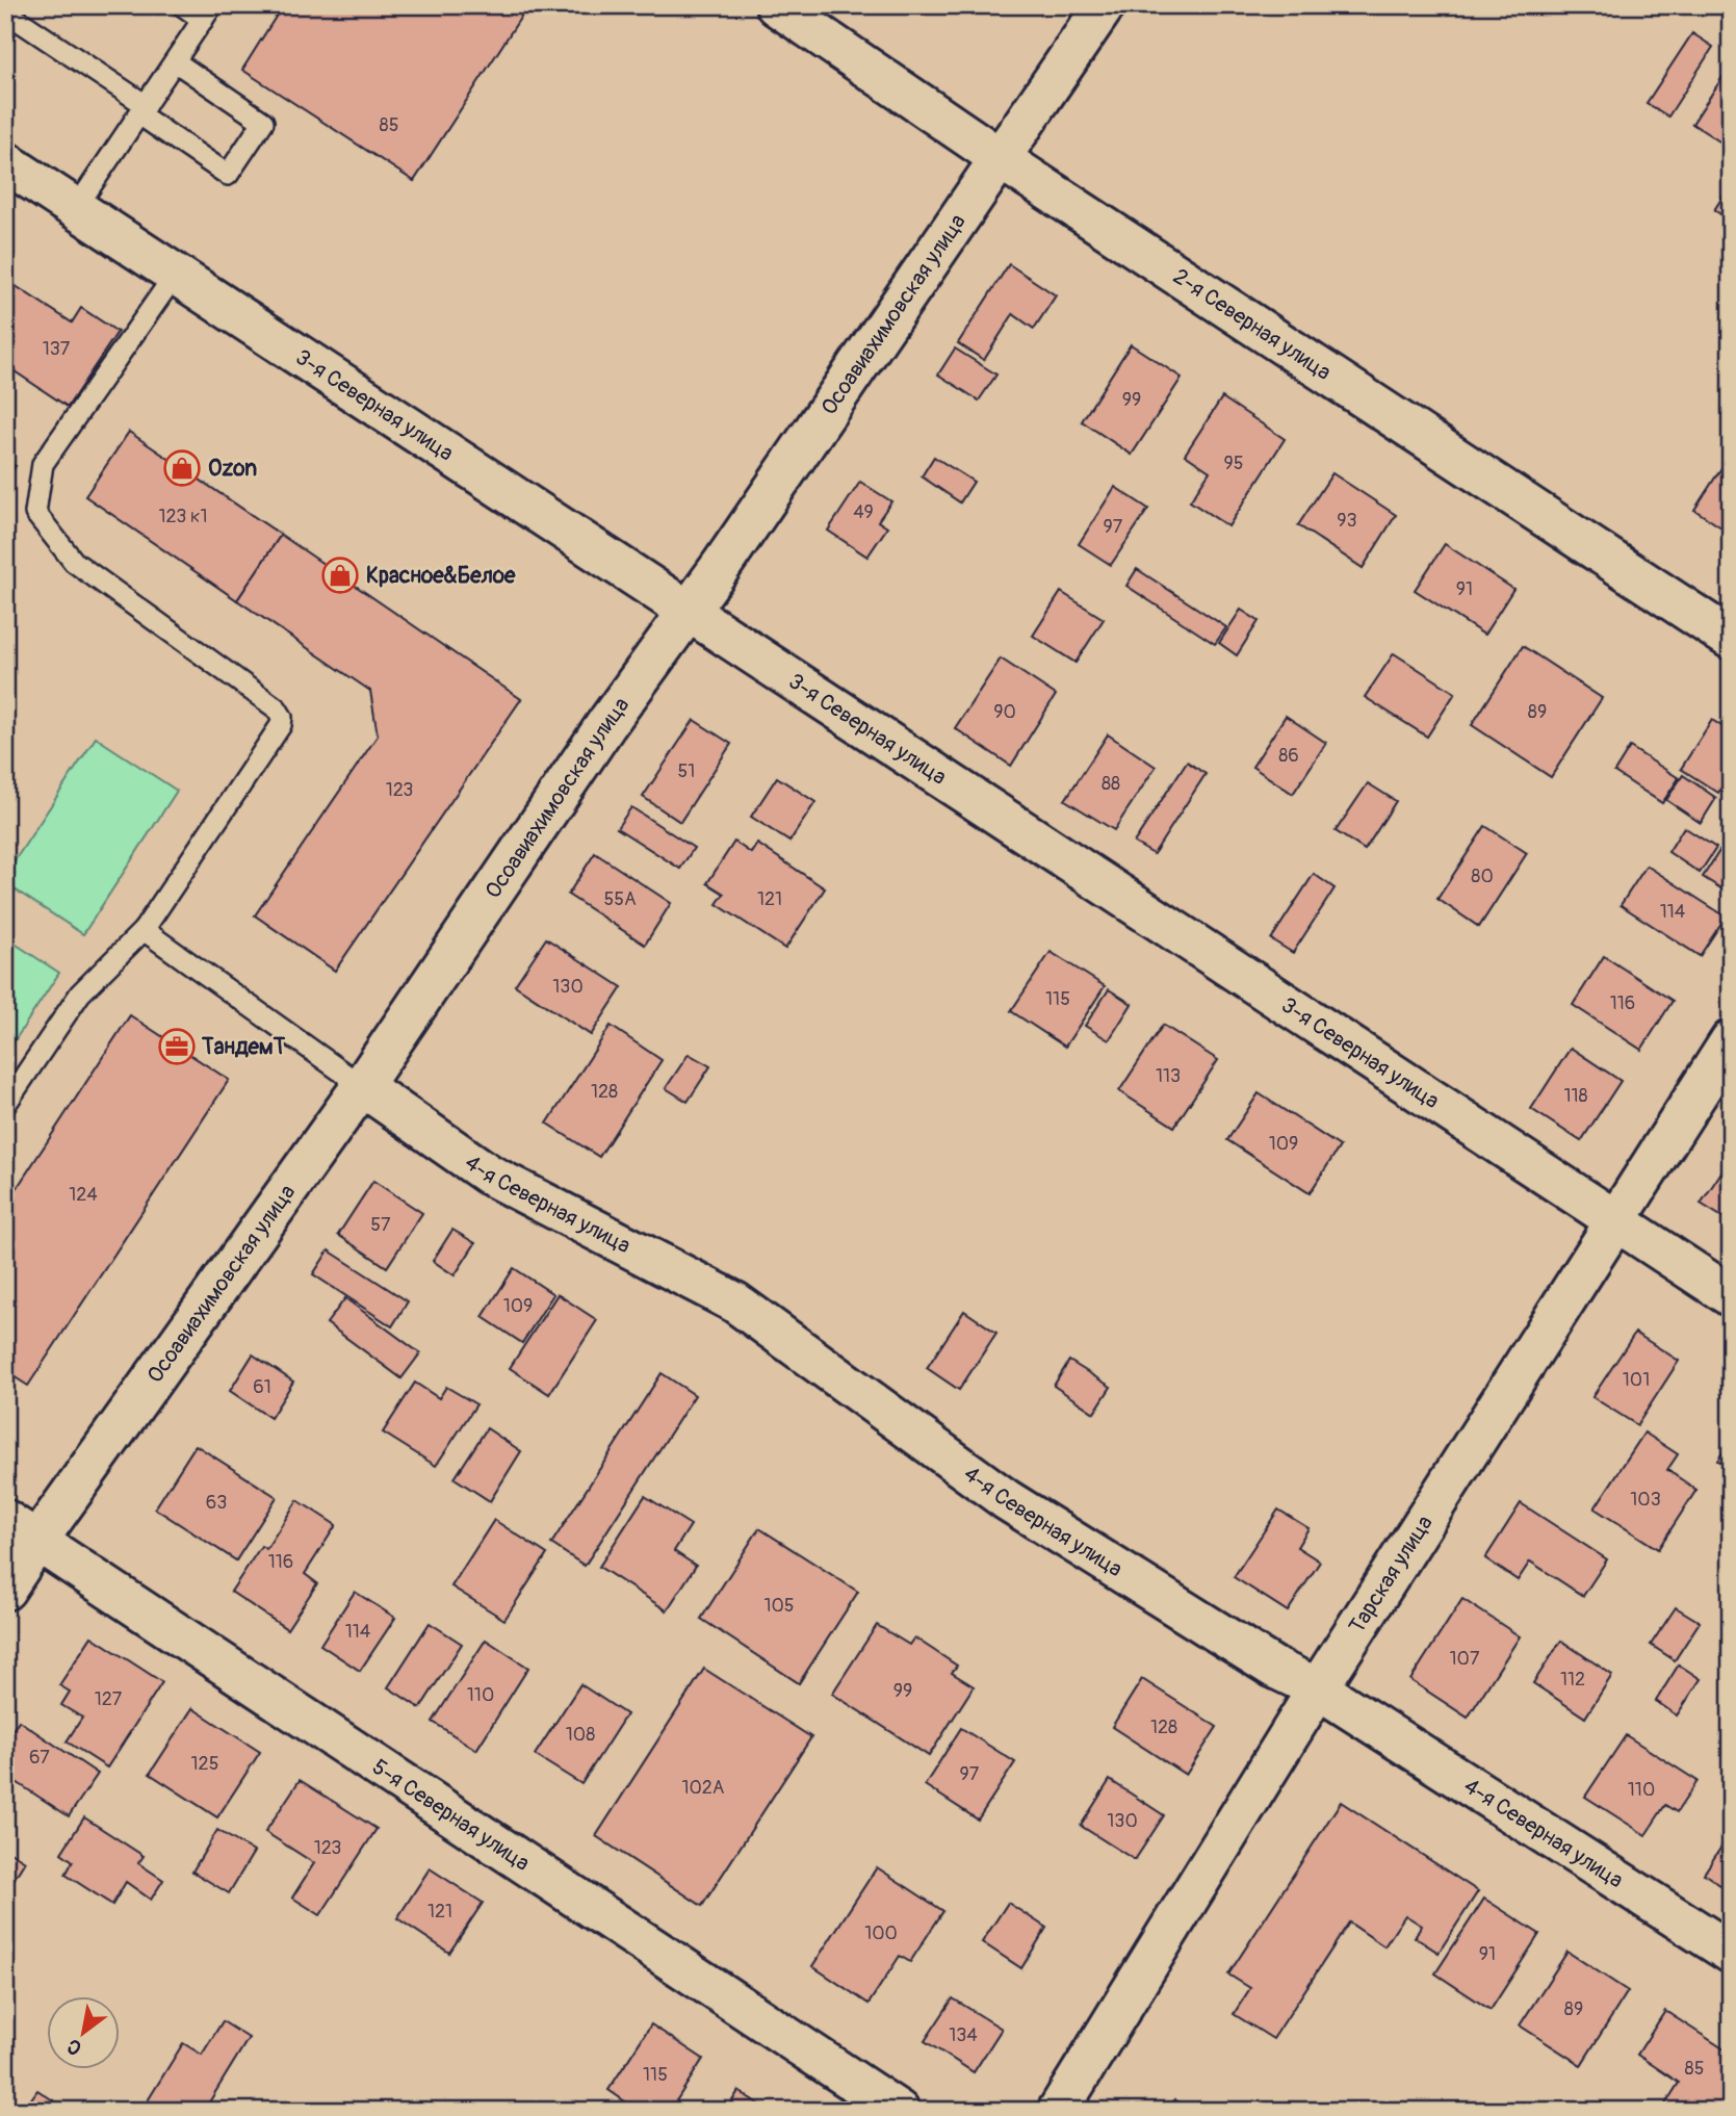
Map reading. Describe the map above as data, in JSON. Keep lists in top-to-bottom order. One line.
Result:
{"streets":{"street":["Осоавиахимовская улица","2-я Северная улица","3-я Северная улица","4-я Северная улица","Тарская улица","5-я Северная улица"]},"crossings":[["Осоавиахимовская улица","2-я Северная улица"],["Осоавиахимовская улица","3-я Северная улица"],["Осоавиахимовская улица","4-я Северная улица"],["Осоавиахимовская улица","5-я Северная улица"],["3-я Северная улица","Тарская улица"],["4-я Северная улица","Тарская улица"]],"places":{"shop":["Ozon","Красное&Белое"],"office":["ТандемТ"]},"house_numbers":["85","137","99","95","49","123 к1","93","97","91","90","89","86","51","88","123","80","55А","121","114","130","115","116","113","128","118","109","124","57","109","101","61","103","63","116","105","114","107","112","99","110","127","128","108","67","125","97","102А","110","130","123","121","100","91","89","134","85","115"],"north":"bottom left"}
